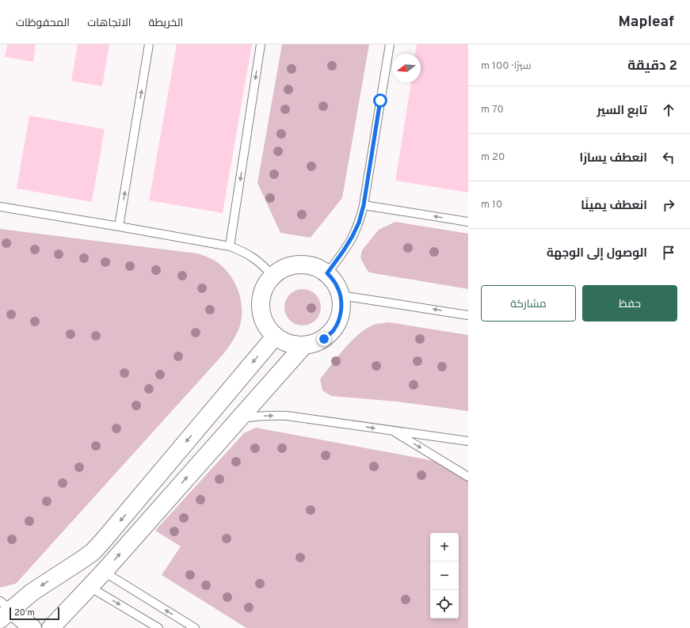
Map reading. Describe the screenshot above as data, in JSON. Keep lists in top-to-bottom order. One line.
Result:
{"scale_bar":"20 m","north":"left","page":{"header":"Mapleaf","nav":["الخريطة","الاتجاهات","المحفوظات"],"heading":["2 دقيقة","سيرًا · 100 m"],"list":[["تابع السير","70 m"],["انعطف يسارًا","20 m"],["انعطف يمينًا","10 m"],"الوصول إلى الوجهة"],"buttons":["حفظ","مشاركة"],"map_buttons":["+","−"],"scale":"20 m"}}
